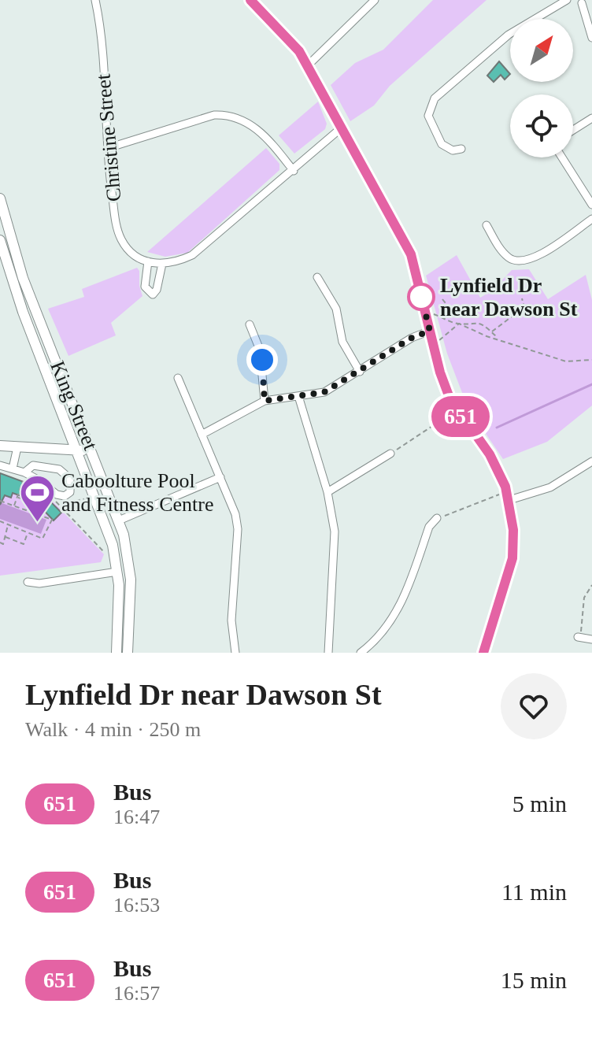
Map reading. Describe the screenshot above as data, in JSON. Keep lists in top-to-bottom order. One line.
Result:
{"streets":{"main road":["King Street"],"street":["Christine Street"]},"places":{"other":["Lynfield Dr near Dawson St"],"sports":["Caboolture Pool and Fitness Centre"]},"lines":["bus line 651"],"north":"top right","page":{"on_map":"651","heading":["Lynfield Dr near Dawson St","Walk · 4 min · 250 m"],"list":[{"mark":"651","name":"Bus","note":"16:47","value":"5 min"},{"mark":"651","name":"Bus","note":"16:53","value":"11 min"},{"mark":"651","name":"Bus","note":"16:57","value":"15 min"}]}}
